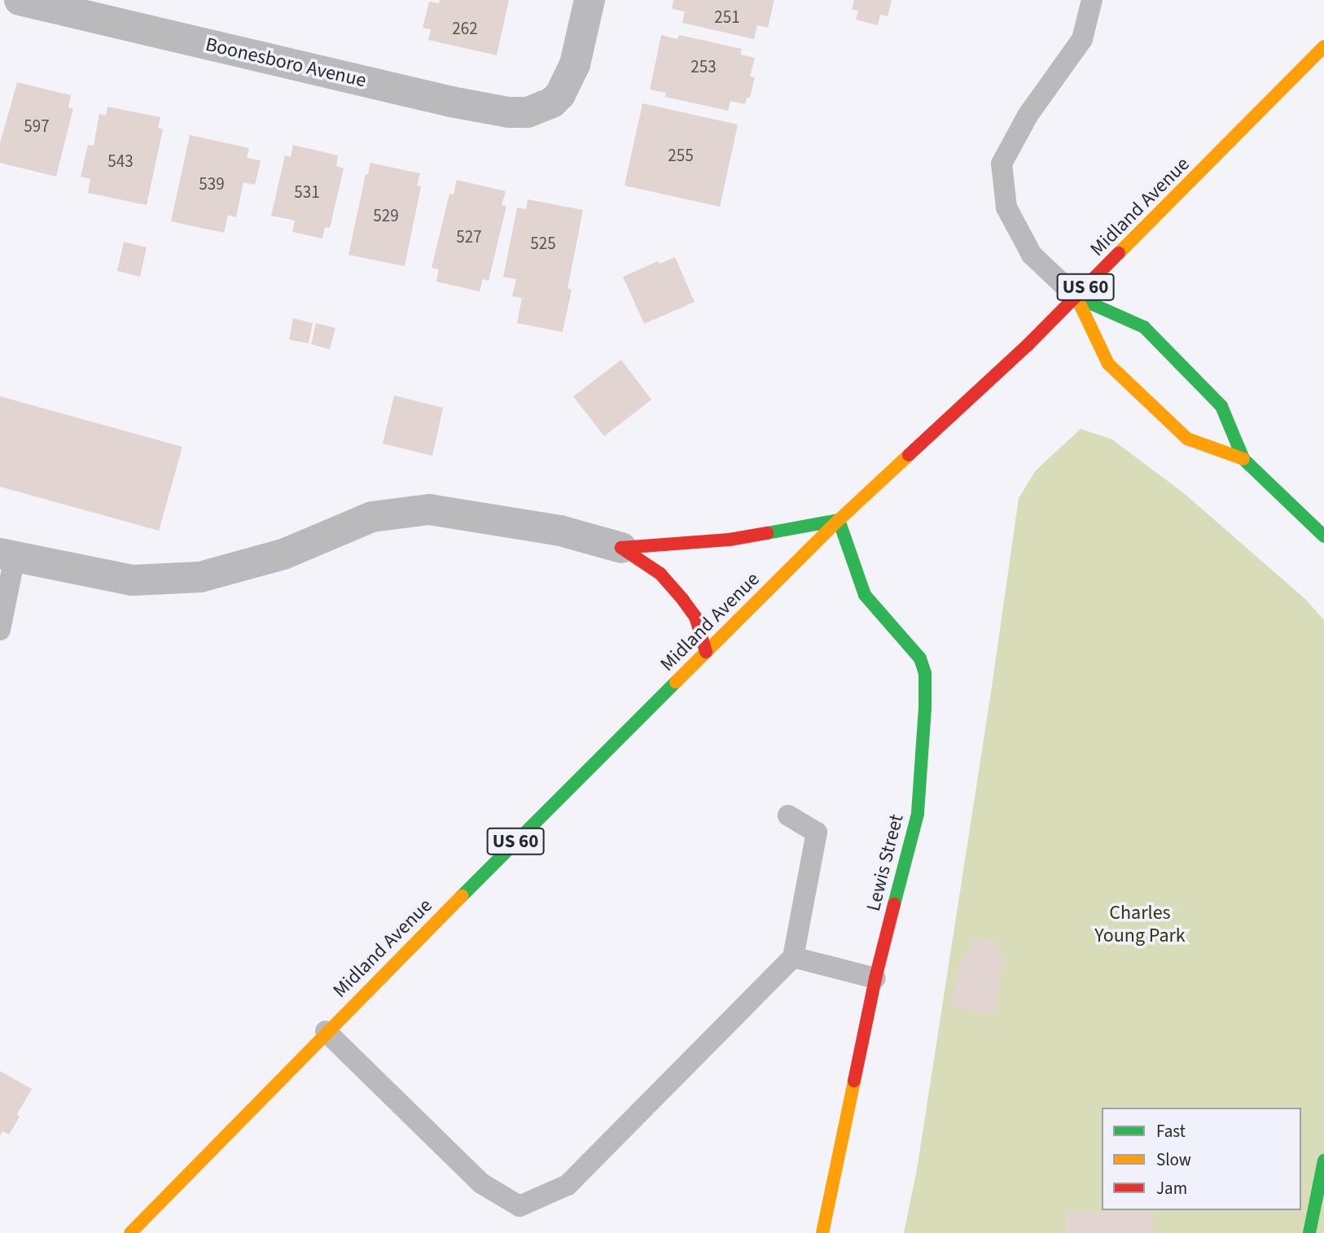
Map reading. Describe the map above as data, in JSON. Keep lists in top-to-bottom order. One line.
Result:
{"streets":{"street":["Boonesboro Avenue","Midland Avenue","US 60","Lewis Street"]},"crossings":[["Midland Avenue","Lewis Street"]],"parks":["Charles Young Park"],"house_numbers":["251","262","253","597","255","543","539","531","529","527","525"],"legend":["Fast","Slow","Jam"]}
